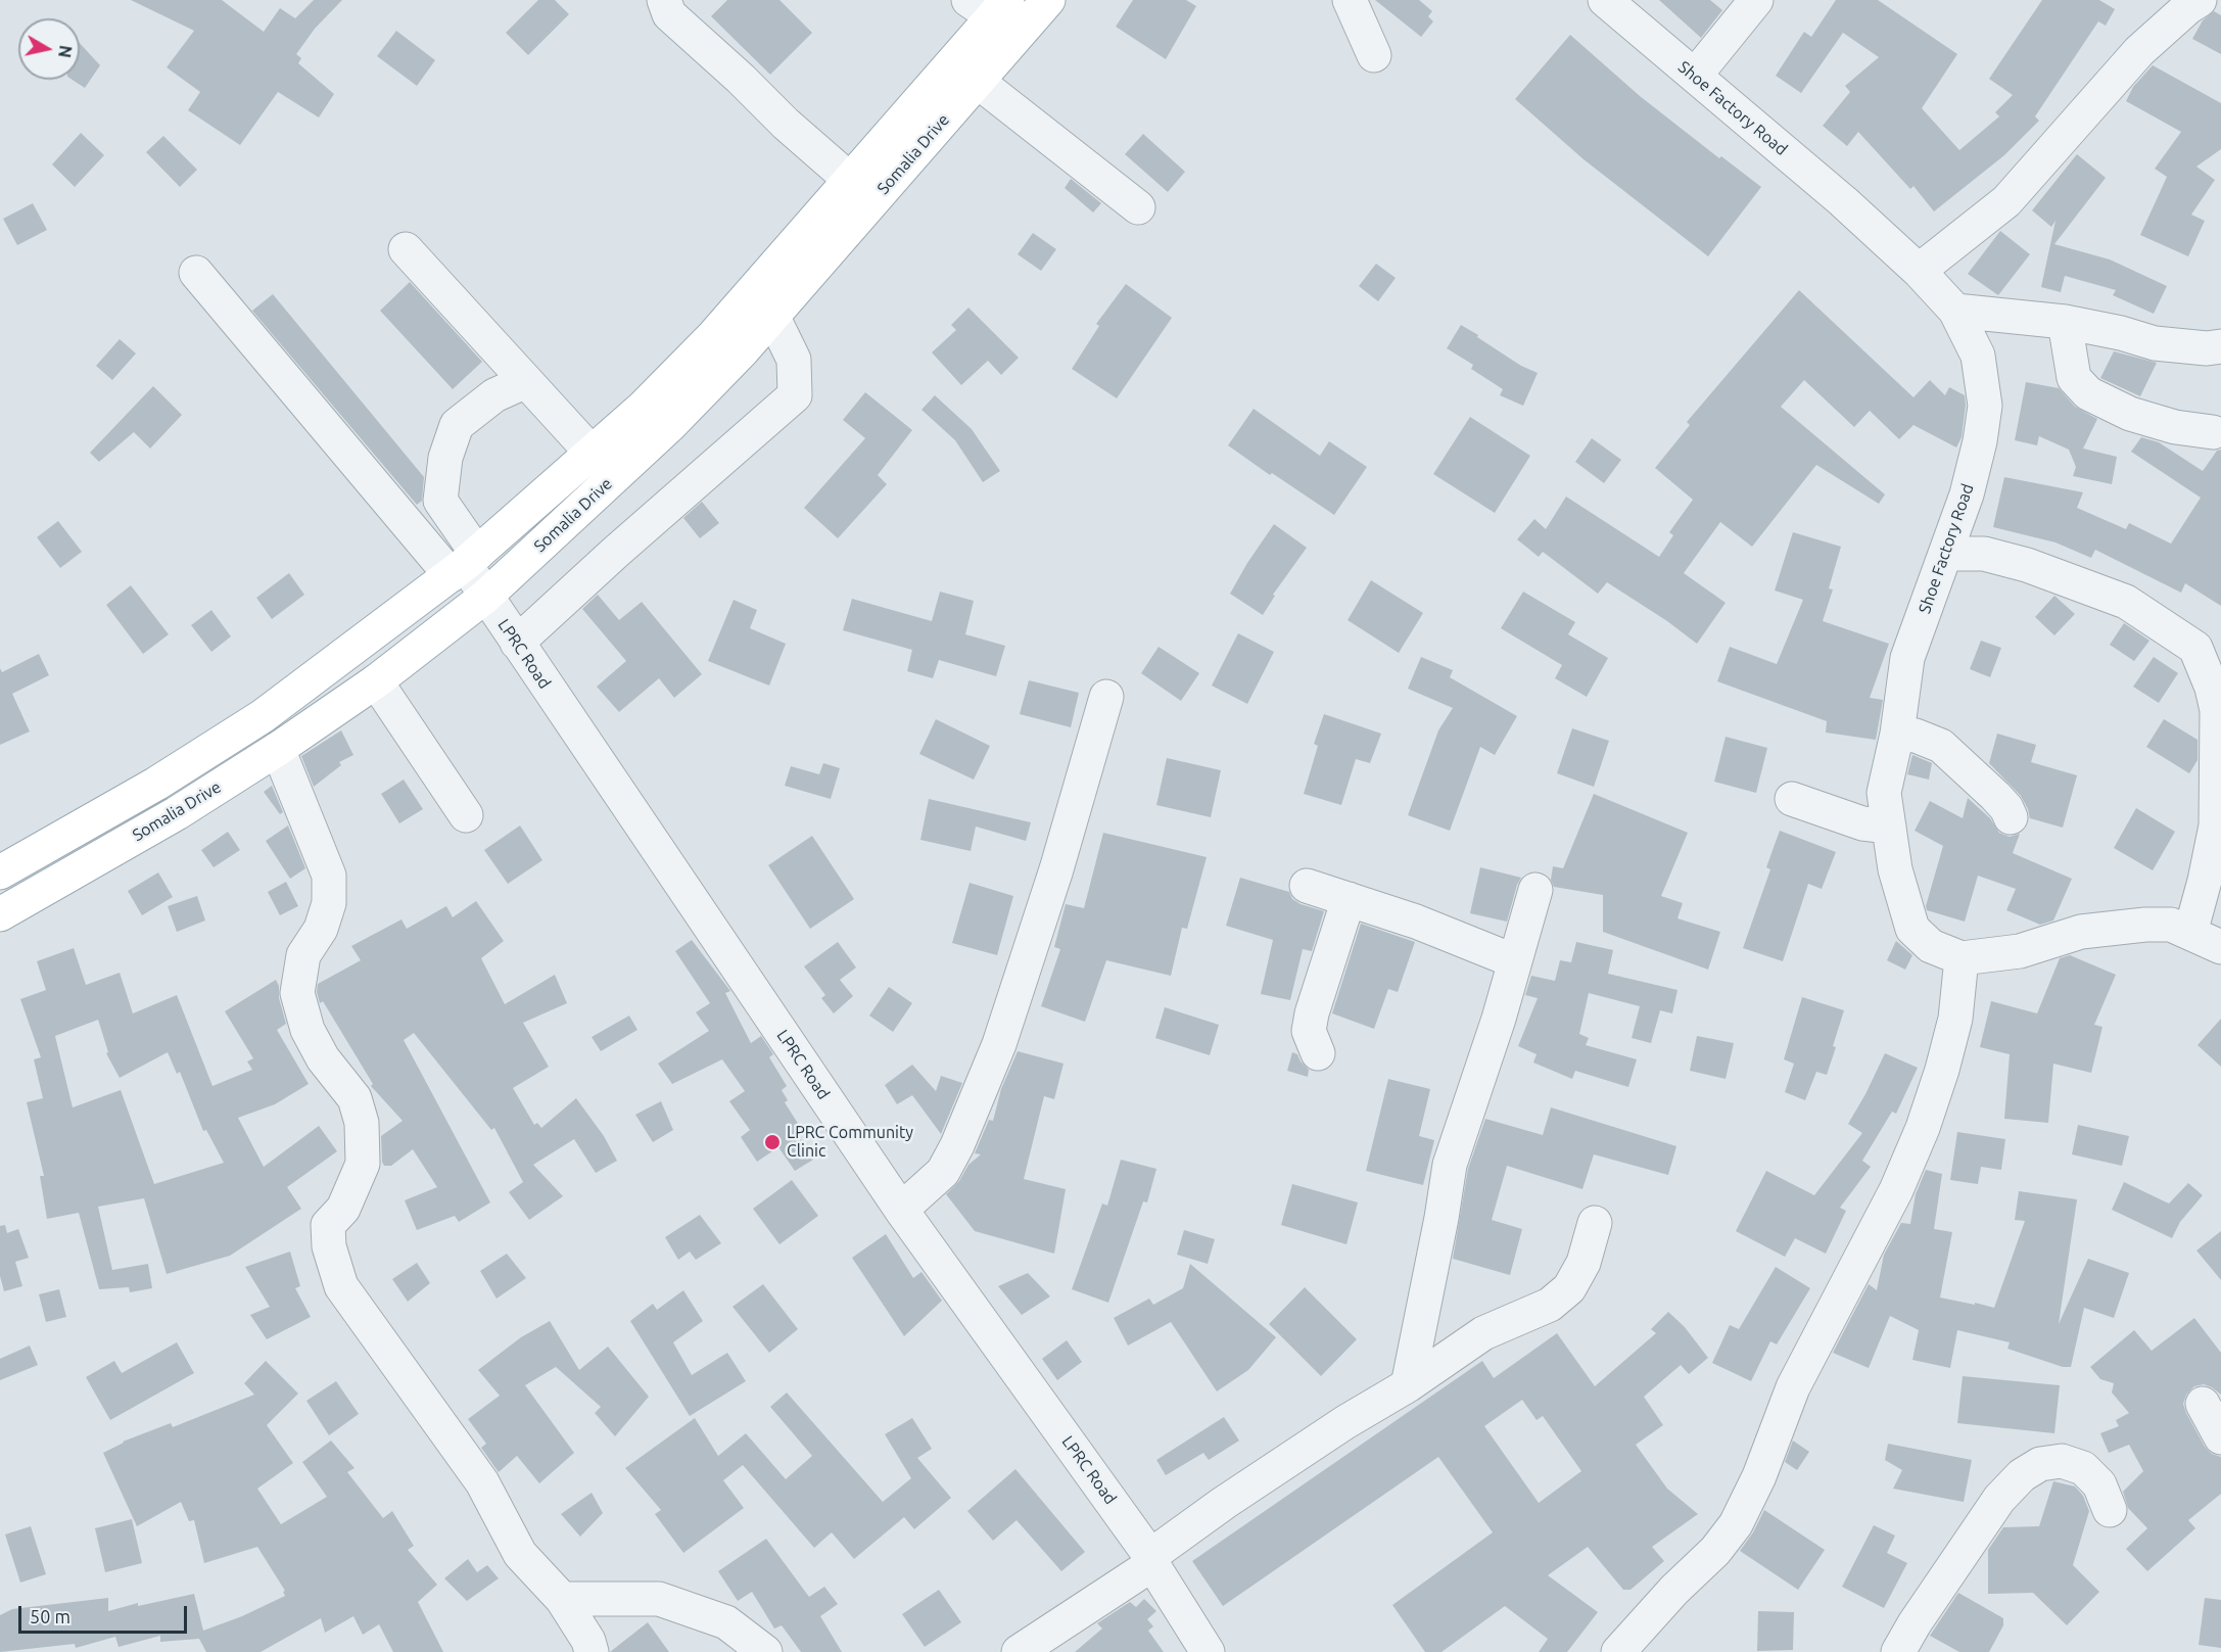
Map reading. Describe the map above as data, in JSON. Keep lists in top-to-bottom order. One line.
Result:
{"streets":{"main road":["Somalia Drive"],"street":["Shoe Factory Road","LPRC Road"]},"crossings":[["Somalia Drive","LPRC Road"]],"places":["LPRC Community Clinic"],"scale_bar":"50 m","north":"right"}
